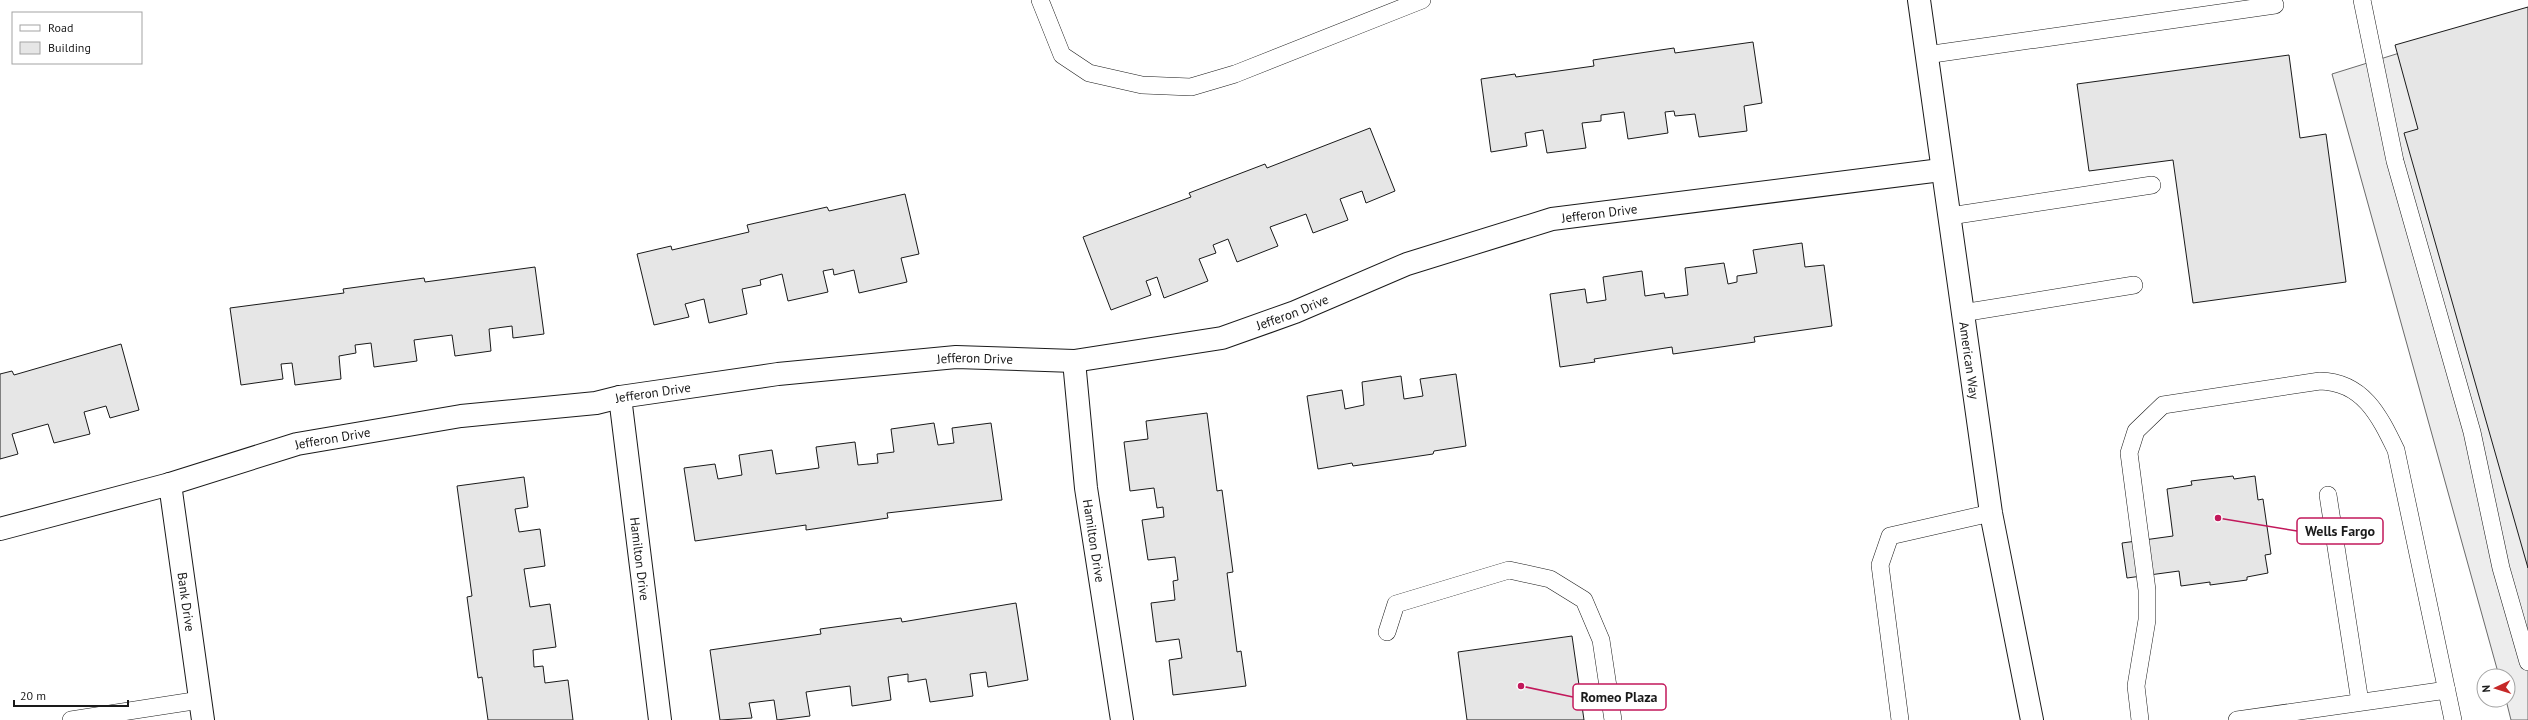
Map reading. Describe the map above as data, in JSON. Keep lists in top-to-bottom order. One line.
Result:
{"streets":{"street":["Jefferon Drive","American Way","Hamilton Drive","Bank Drive"]},"crossings":[["Jefferon Drive","American Way"],["Jefferon Drive","Hamilton Drive"],["Jefferon Drive","Bank Drive"]],"places":["Wells Fargo","Romeo Plaza"],"legend":["Road","Building"],"scale_bar":"20 m","north":"left"}
